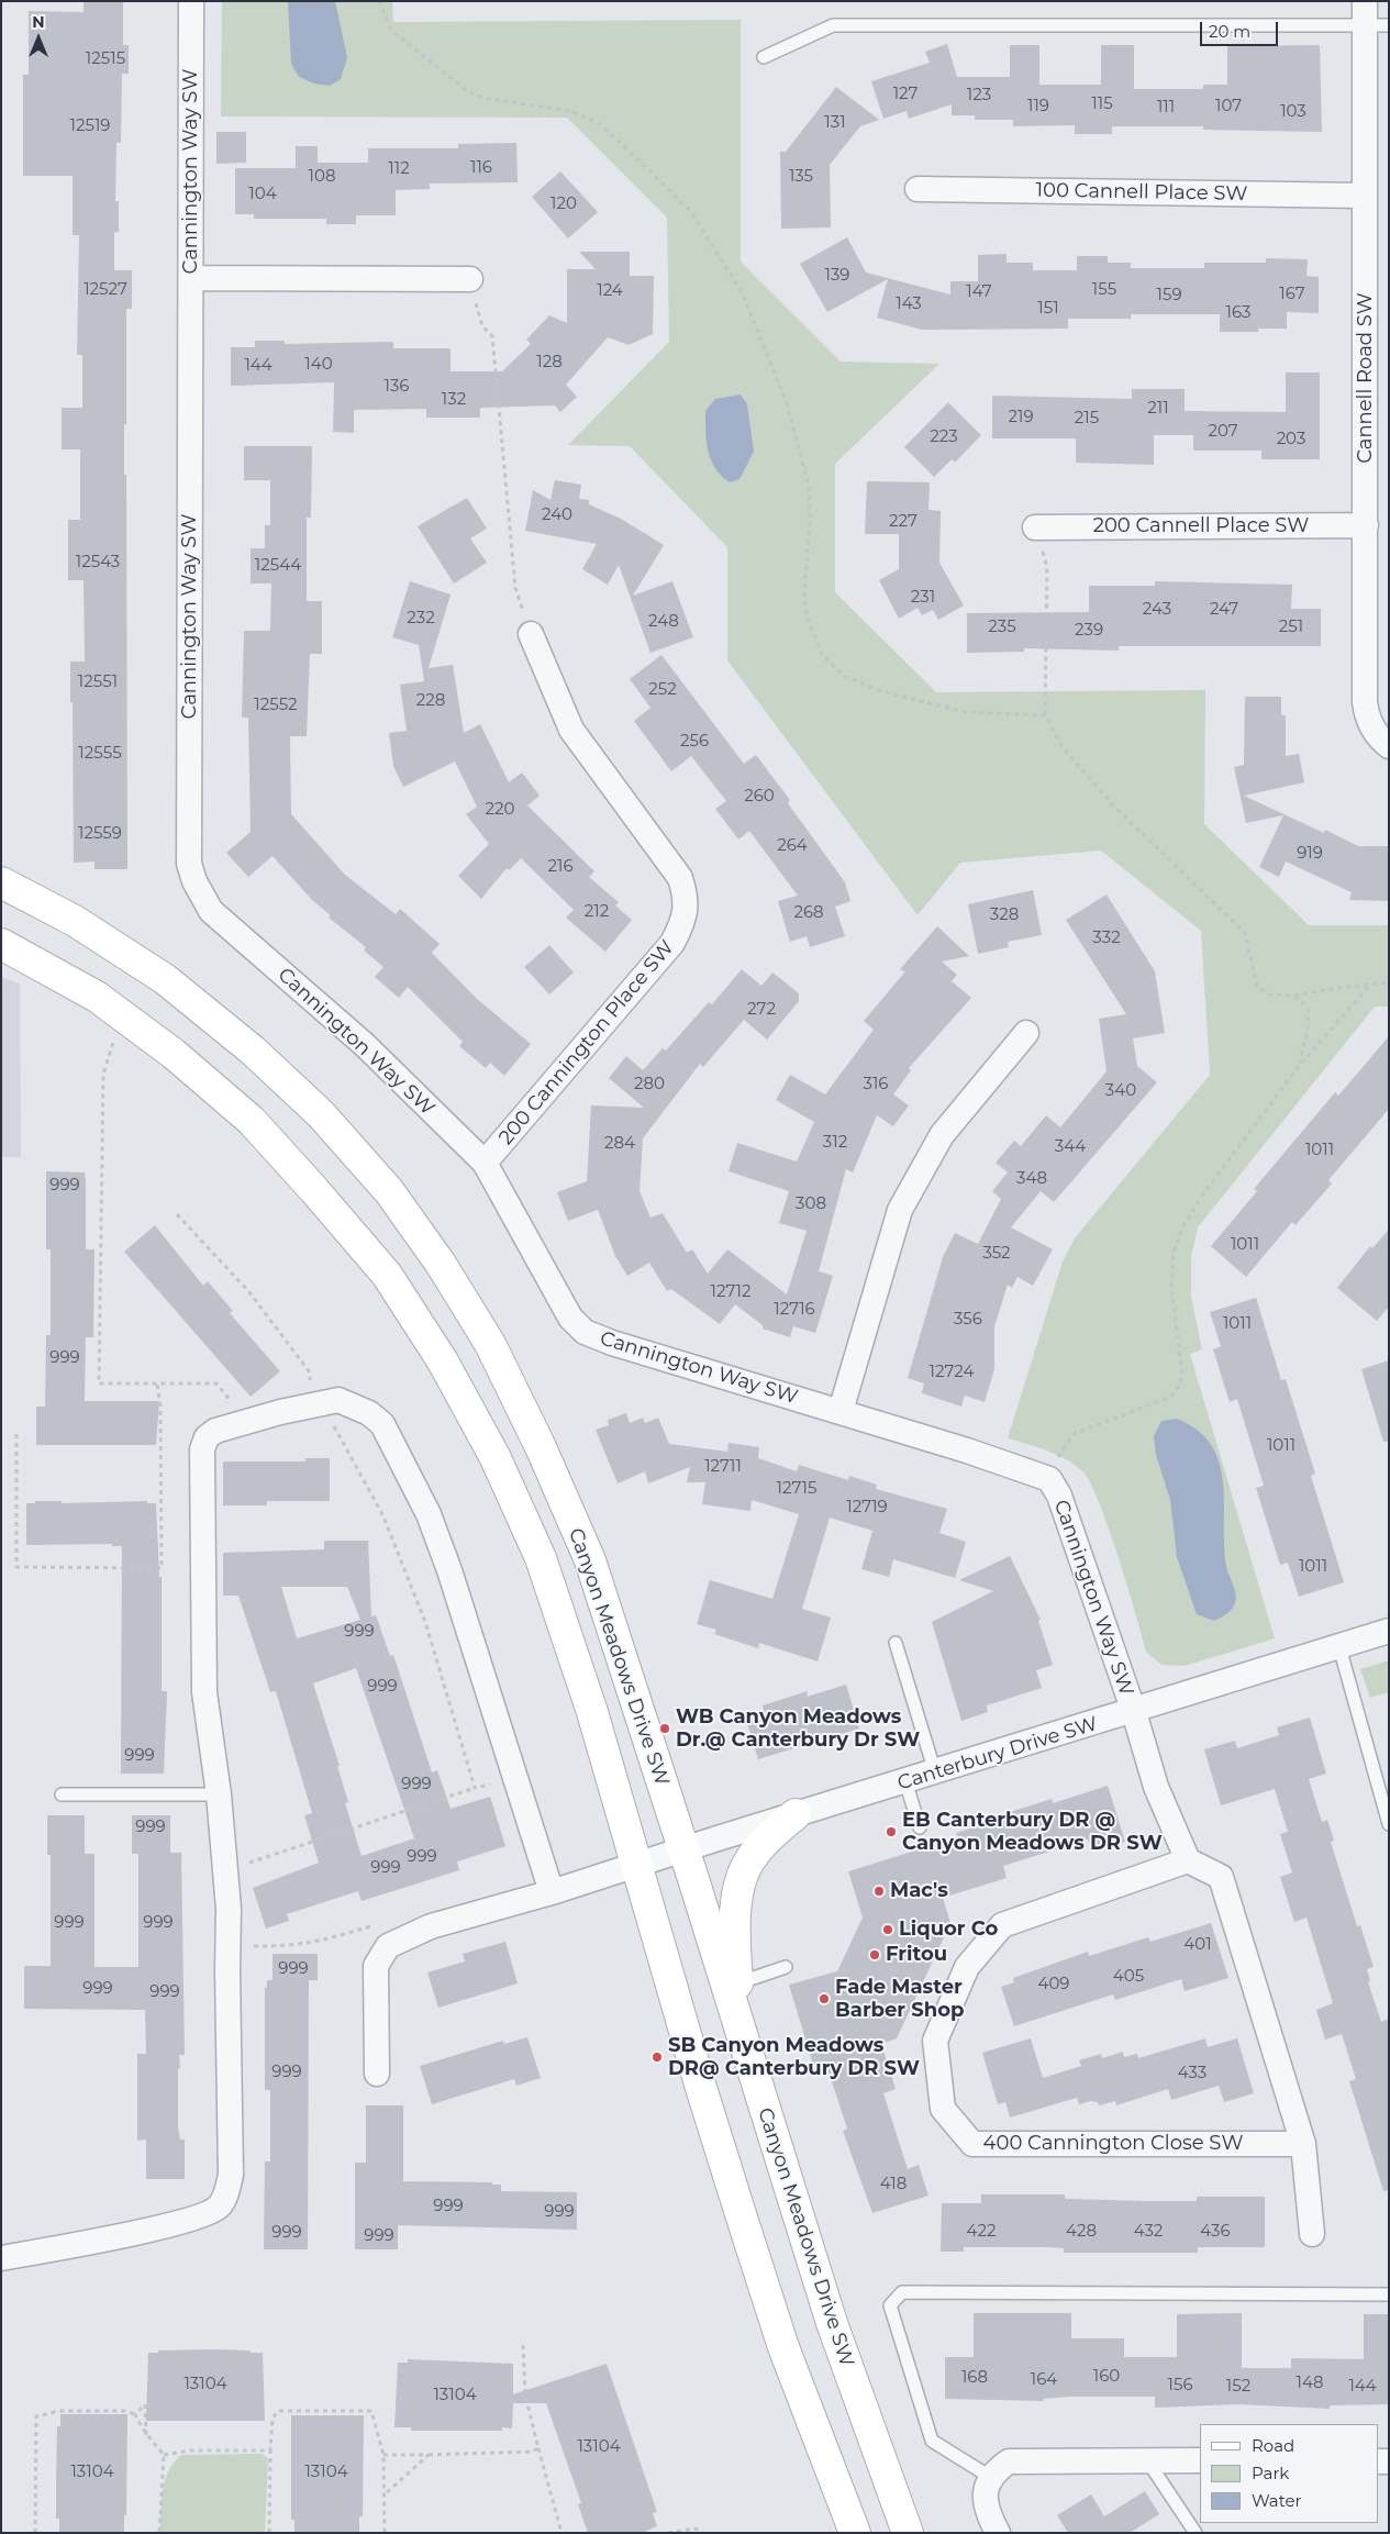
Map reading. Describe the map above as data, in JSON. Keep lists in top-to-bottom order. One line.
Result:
{"streets":{"main road":["Canyon Meadows Drive SW"],"street":["Cannington Way SW","100 Cannell Place SW","Cannell Road SW","200 Cannell Place SW","200 Cannington Place SW","Canterbury Drive SW","400 Cannington Close SW"]},"crossings":[["Cannington Way SW","200 Cannington Place SW"],["Cannington Way SW","Canterbury Drive SW"],["100 Cannell Place SW","Cannell Road SW"],["Cannell Road SW","200 Cannell Place SW"],["Canyon Meadows Drive SW","Canterbury Drive SW"]],"places":["WB Canyon Meadows Dr.@ Canterbury Dr SW","EB Canterbury DR @ Canyon Meadows DR SW","Mac's","Liquor Co","Fritou","Fade Master Barber Shop","SB Canyon Meadows DR@ Canterbury DR SW"],"house_numbers":["12515","127","123","115","119","107","111","103","131","12519","116","112","108","135","104","120","139","12527","155","124","147","167","159","143","151","163","128","140","144","136","132","211","219","215","207","223","203","240","227","12543","12544","231","243","247","232","248","235","251","239","12551","252","228","12552","256","12555","260","220","12559","264","919","216","212","268","328","332","272","280","316","340","312","284","344","1011","348","999","308","1011","352","12712","12716","356","1011","999","12724","1011","12711","12715","12719","1011","999","999","999","999","999","999","999","999","999","401","999","405","409","999","999","999","433","418","999","999","422","428","432","436","999","999","160","168","164","148","13104","156","152","144","13104","13104","13104","13104"],"legend":["Road","Park","Water"],"scale_bar":"20 m","north":"top"}
